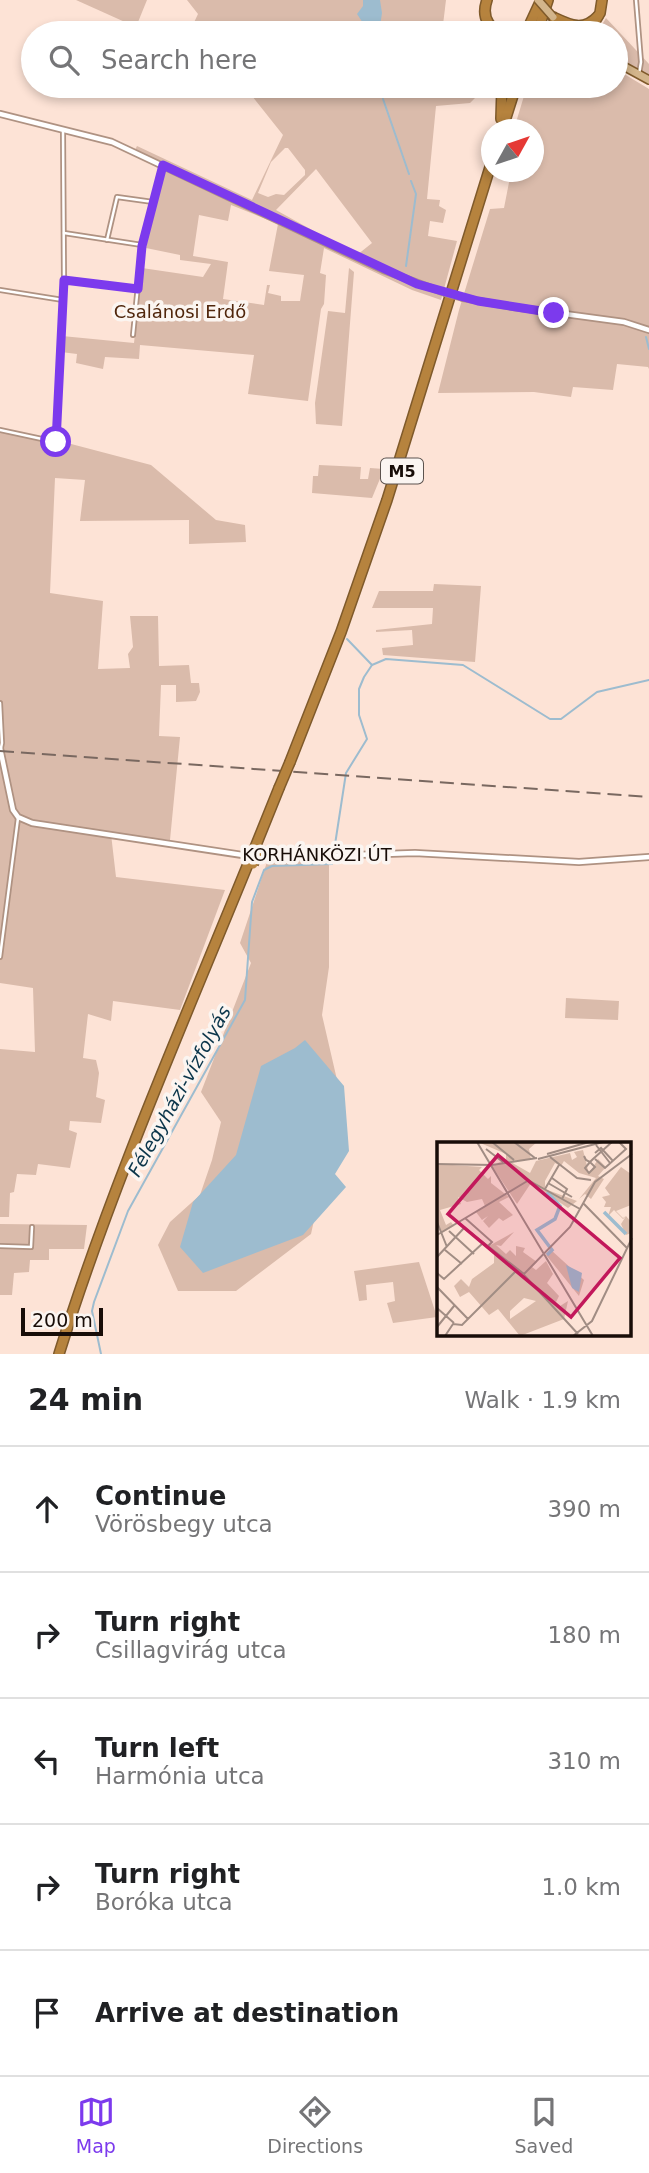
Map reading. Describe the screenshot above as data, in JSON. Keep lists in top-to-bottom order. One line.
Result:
{"streets":{"highway":["M5"],"street":["KORHÁNKÖZI ÚT"]},"water":["Félegyházi-vízfolyás"],"parks":["Csalánosi Erdő"],"scale_bar":"200 m","north":"top right","page":{"search":"Search here","scale":"200 m","heading":["24 min","Walk · 1.9 km"],"list":[["Continue","Vörösbegy utca","390 m"],["Turn right","Csillagvirág utca","180 m"],["Turn left","Harmónia utca","310 m"],["Turn right","Boróka utca","1.0 km"],"Arrive at destination"],"nav":["Map","Directions","Saved"]}}
